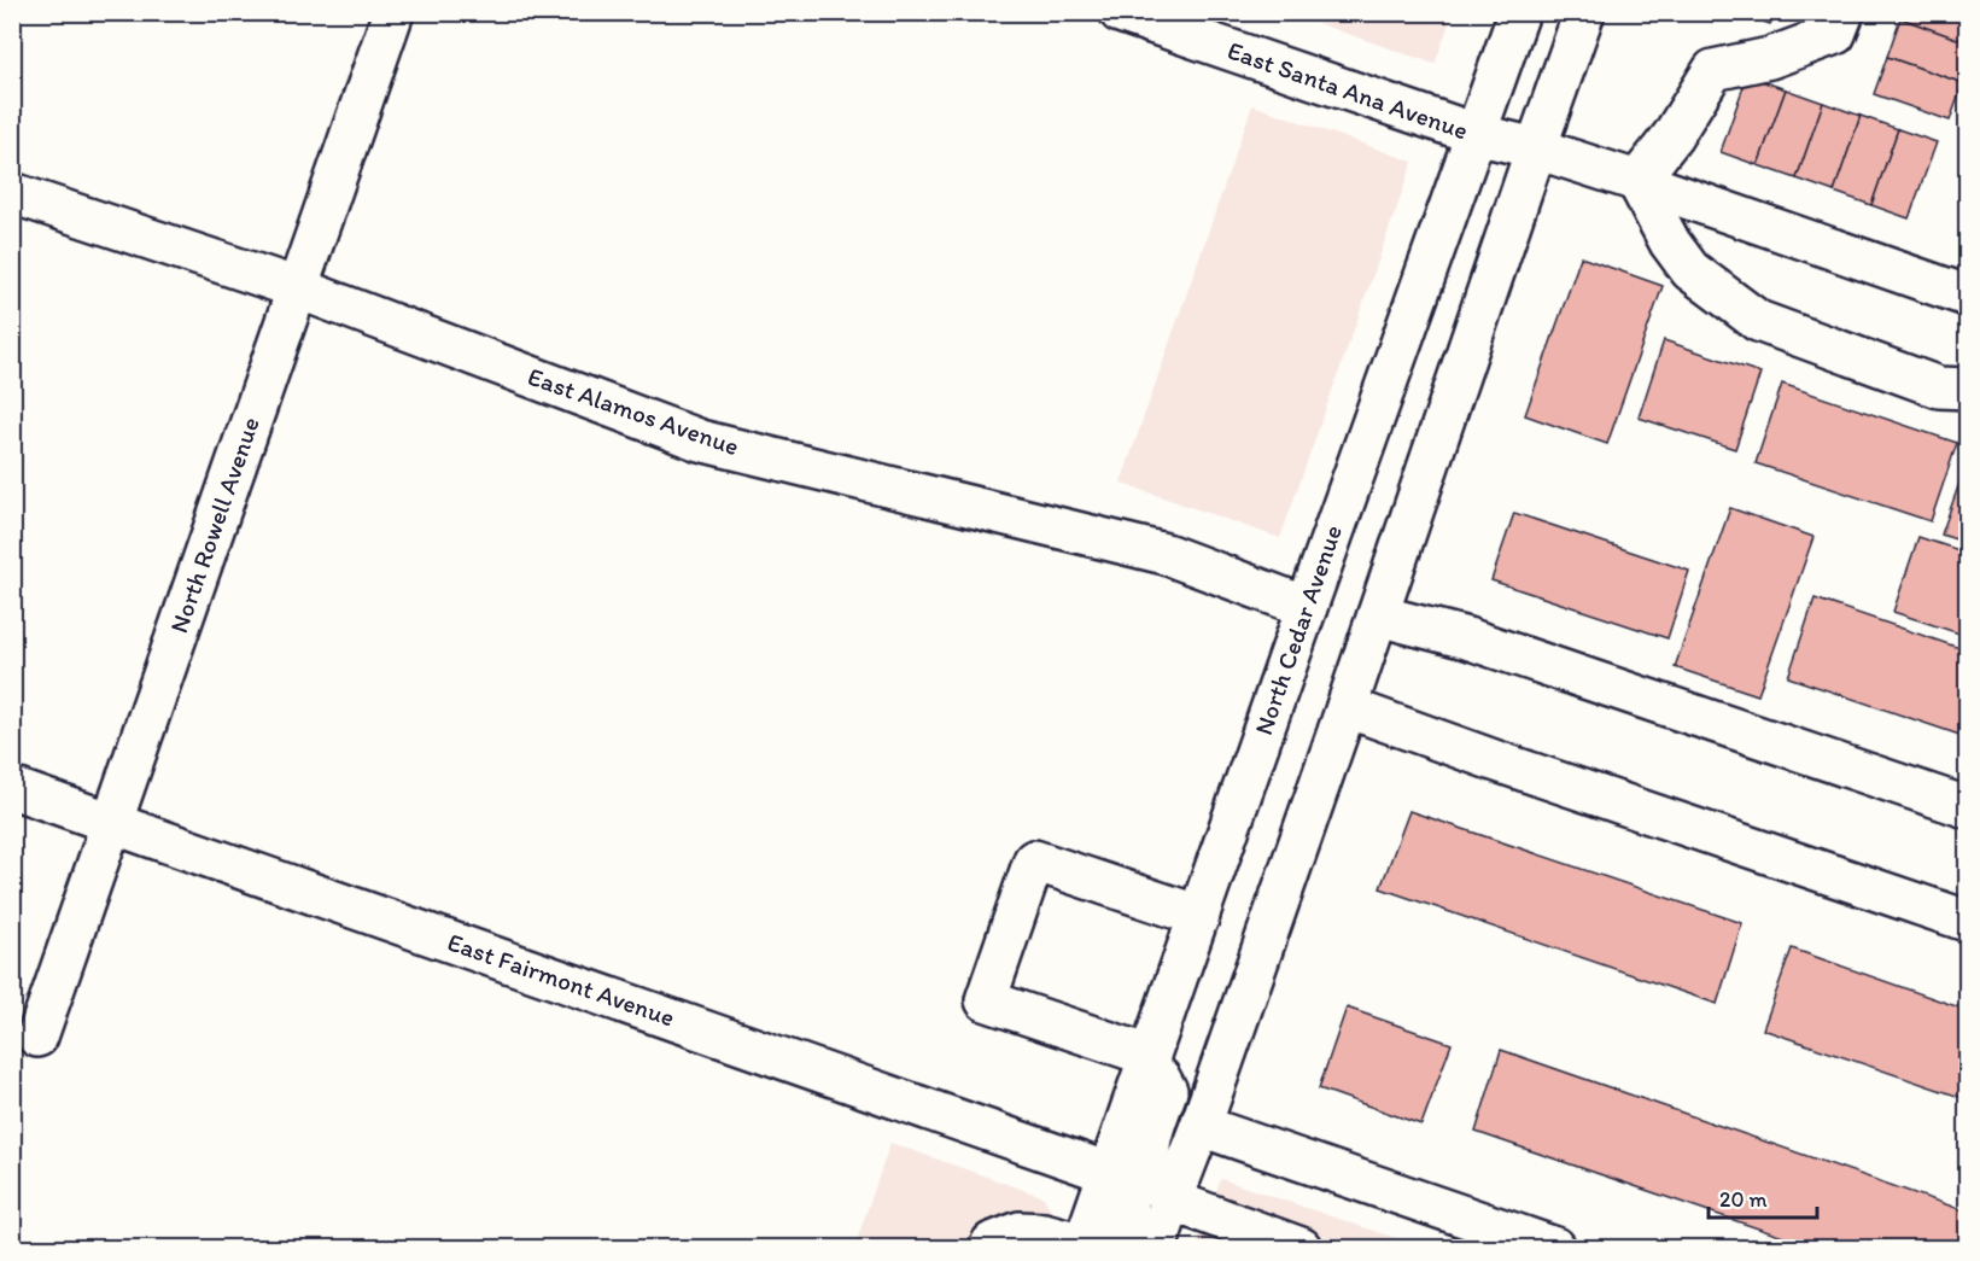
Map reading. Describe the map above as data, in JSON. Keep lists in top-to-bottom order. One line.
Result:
{"streets":{"street":["East Santa Ana Avenue","East Alamos Avenue","North Rowell Avenue","North Cedar Avenue","East Fairmont Avenue"]},"crossings":[["East Santa Ana Avenue","North Cedar Avenue"],["East Alamos Avenue","North Rowell Avenue"],["East Alamos Avenue","North Cedar Avenue"],["North Rowell Avenue","East Fairmont Avenue"],["North Cedar Avenue","East Fairmont Avenue"]],"scale_bar":"20 m"}
